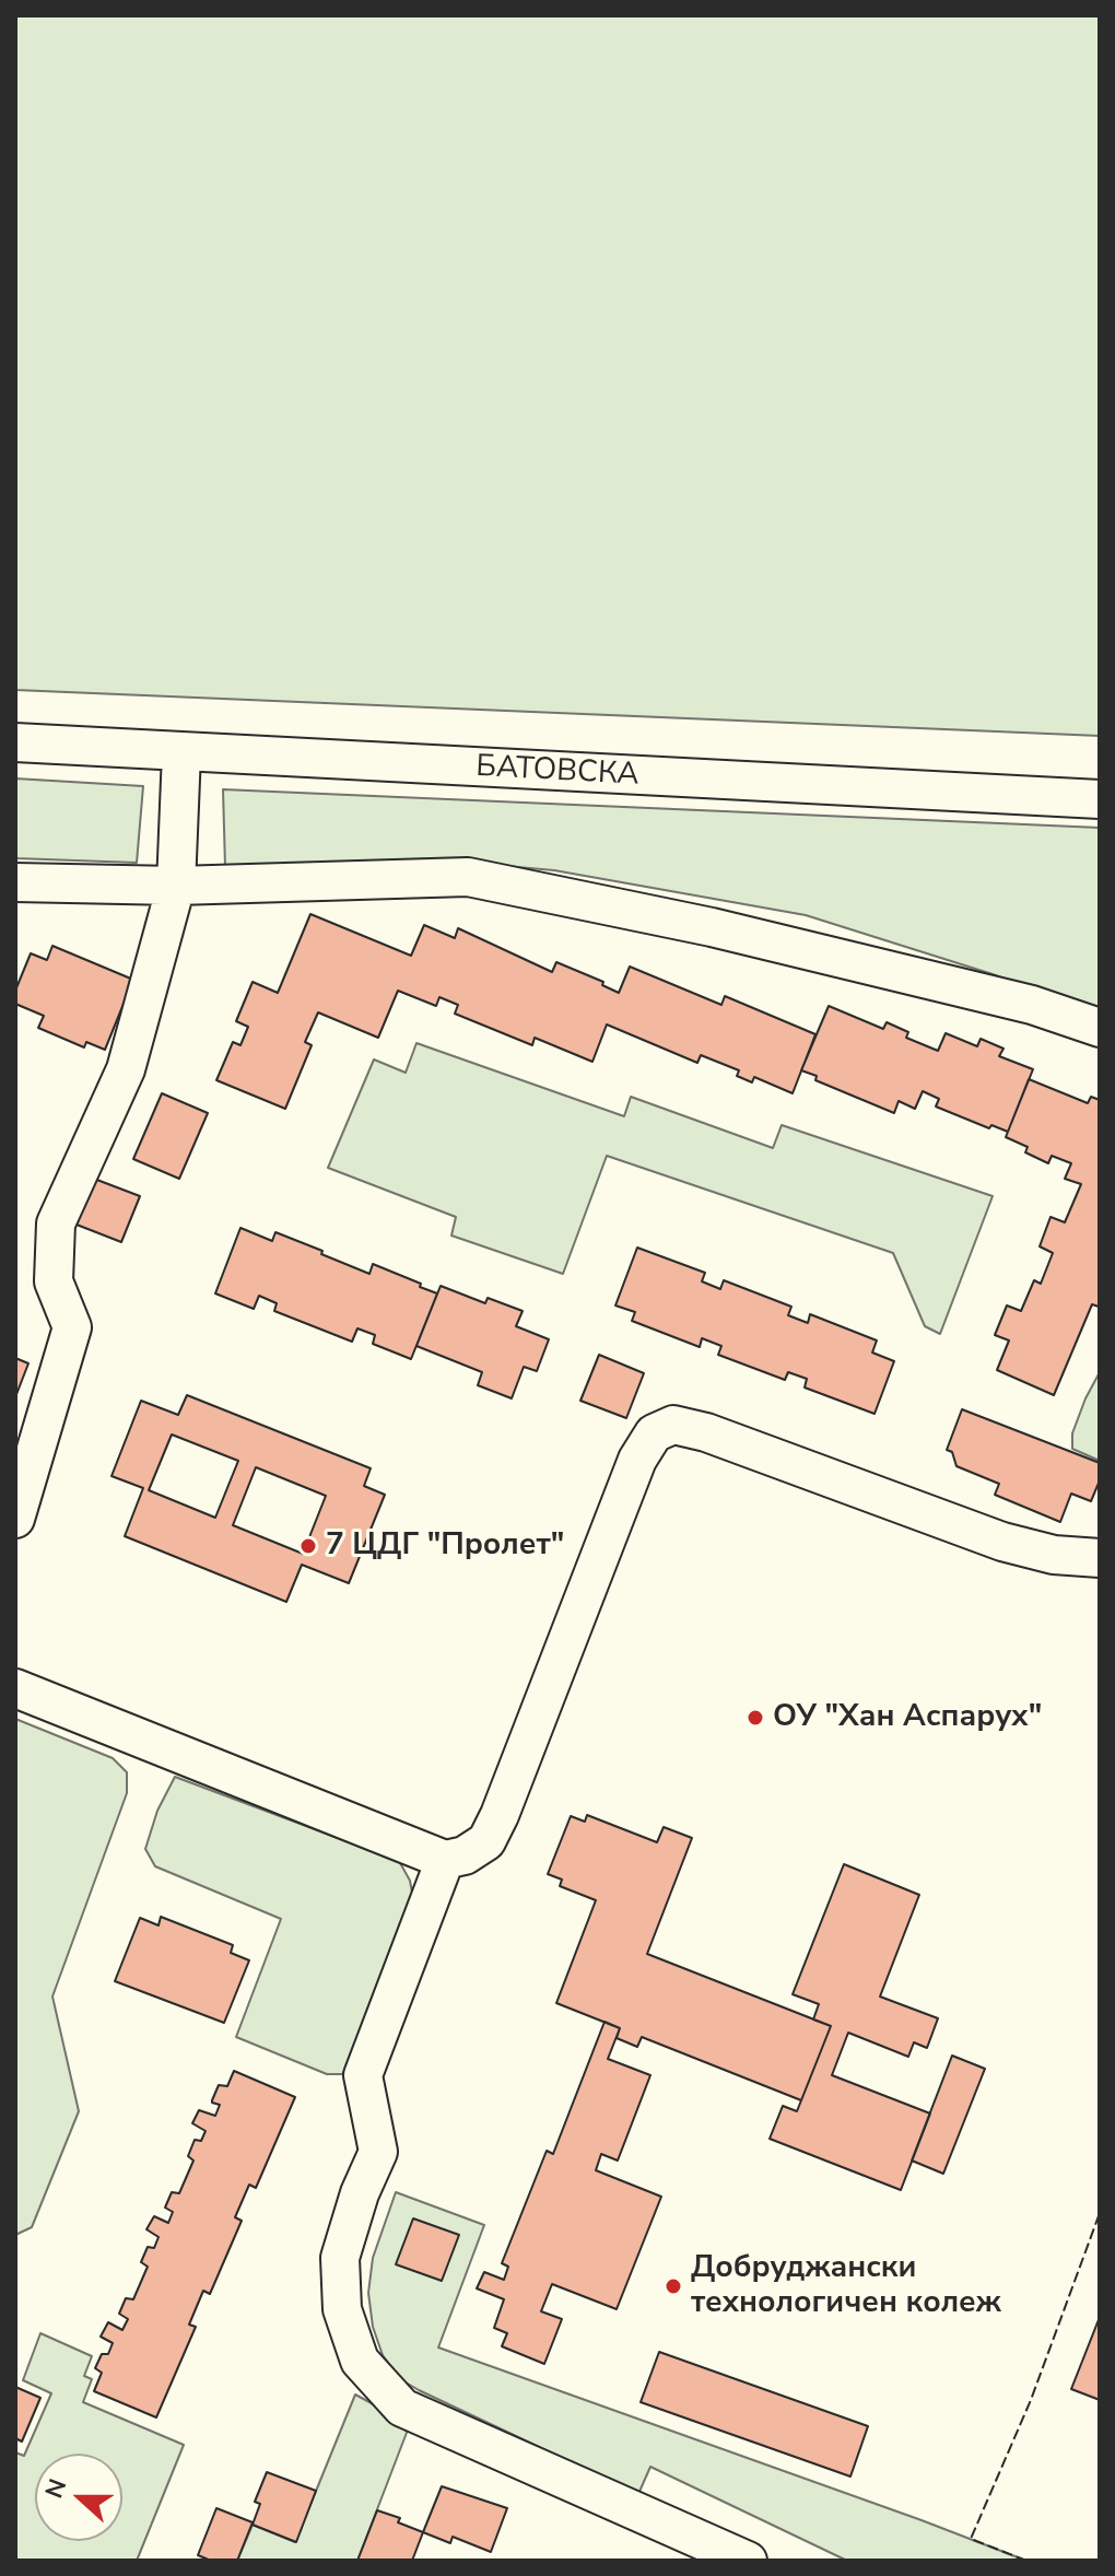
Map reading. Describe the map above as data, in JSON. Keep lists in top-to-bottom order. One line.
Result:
{"streets":{"street":["БАТОВСКА"]},"places":["7 ЦДГ \"Пролет\"","ОУ \"Хан Аспарух\"","Добруджански технологичен колеж"],"north":"left"}
